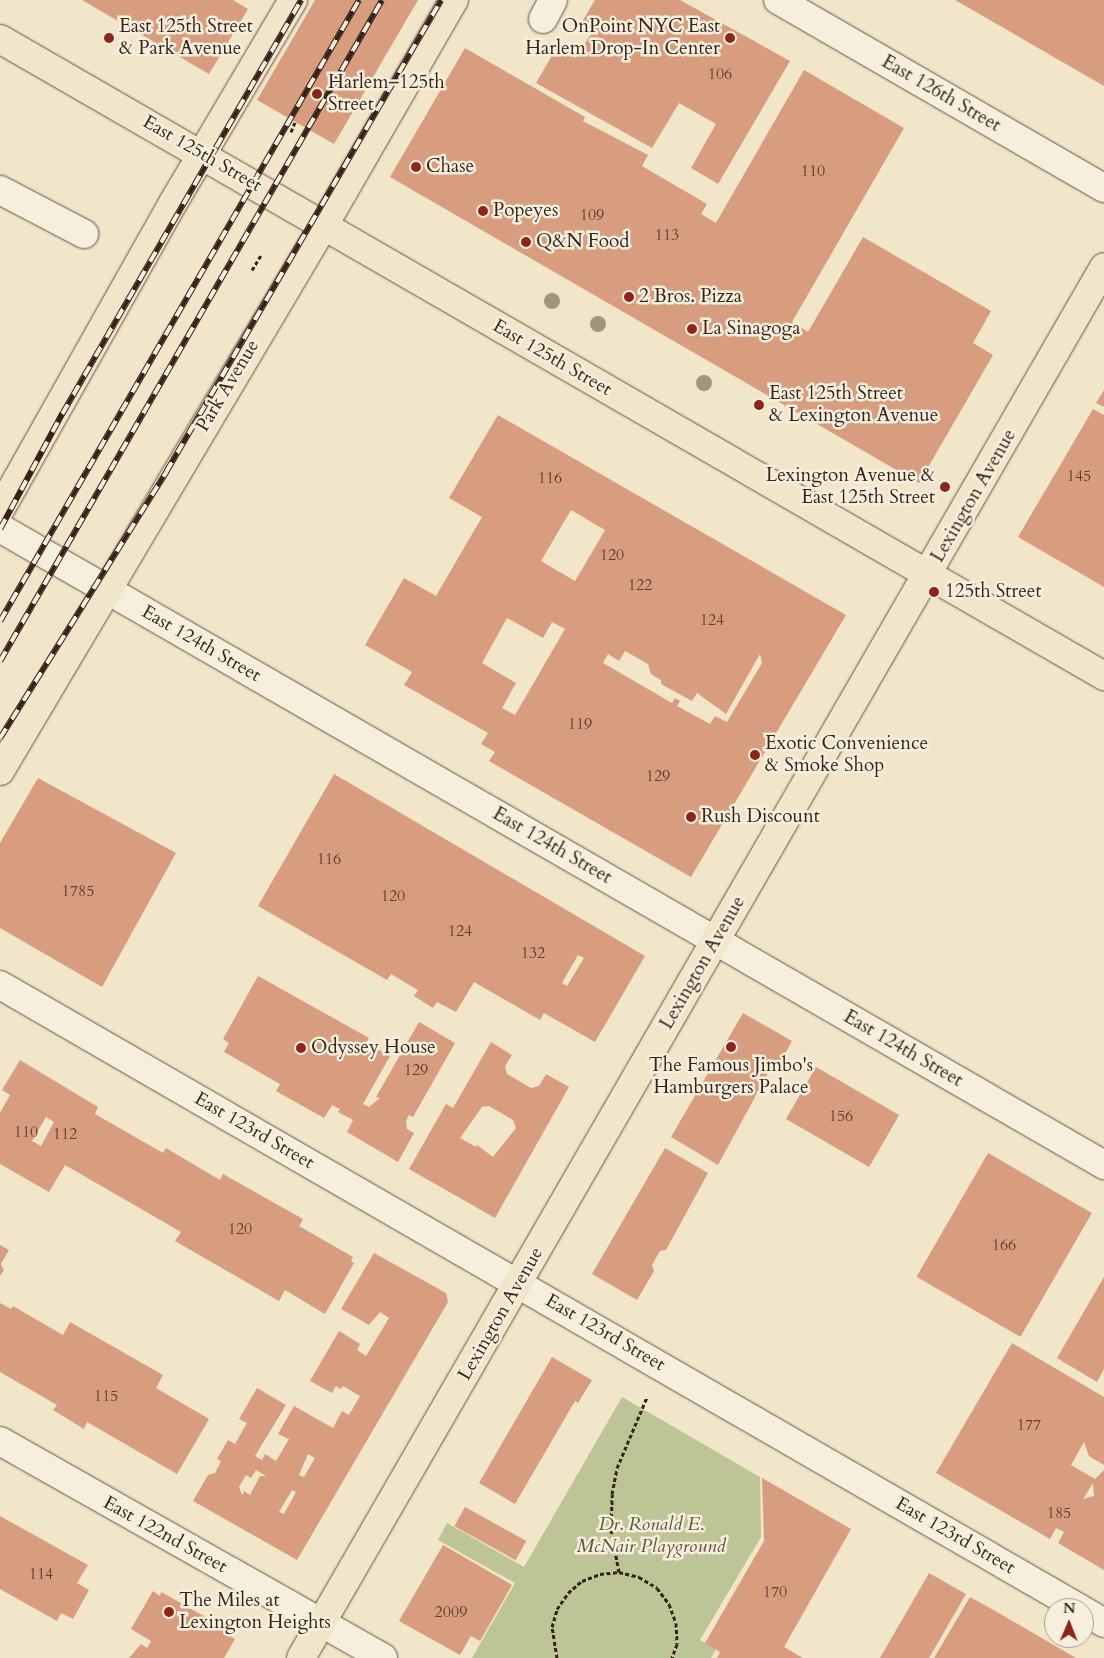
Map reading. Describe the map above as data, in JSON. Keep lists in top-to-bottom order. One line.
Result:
{"streets":{"main road":["East 125th Street","Park Avenue","Lexington Avenue"],"street":["East 126th Street","East 124th Street","East 123rd Street","East 122nd Street"]},"crossings":[["East 125th Street","Park Avenue"],["East 125th Street","Lexington Avenue"],["Park Avenue","East 124th Street"],["Lexington Avenue","East 124th Street"],["Lexington Avenue","East 123rd Street"],["Lexington Avenue","East 122nd Street"]],"parks":["Dr. Ronald E. McNair Playground"],"places":["East 125th Street & Park Avenue","OnPoint NYC East Harlem Drop-In Center","Harlem–125th Street","Chase","Popeyes","Q&N Food","2 Bros. Pizza","La Sinagoga","East 125th Street & Lexington Avenue","Lexington Avenue & East 125th Street","125th Street","Exotic Convenience & Smoke Shop","Rush Discount","The Famous Jimbo's Hamburgers Palace","Odyssey House","The Miles at Lexington Heights"],"house_numbers":["106","110","109","113","145","116","120","122","124","119","129","116","1785","120","124","132","129","156","110","112","120","166","115","177","185","114","170","2009"],"north":"top"}
